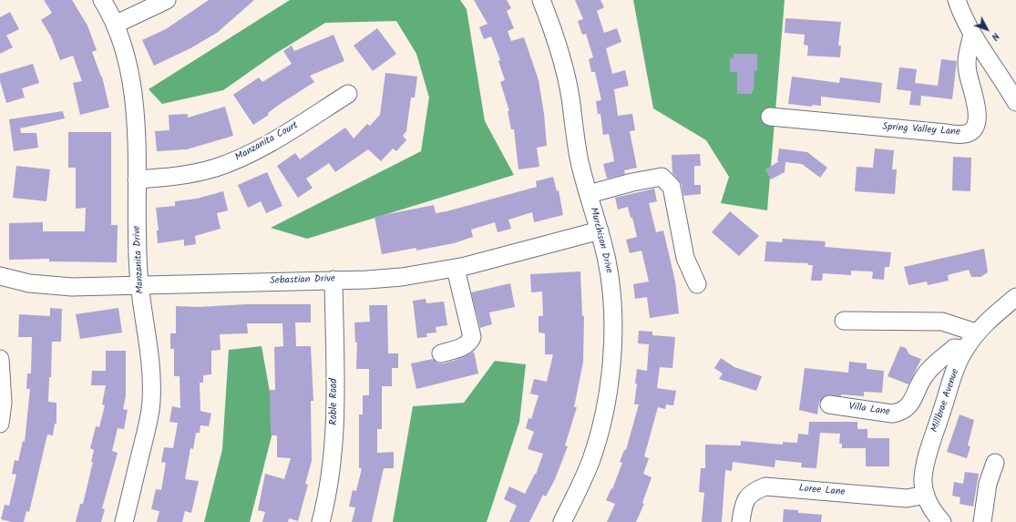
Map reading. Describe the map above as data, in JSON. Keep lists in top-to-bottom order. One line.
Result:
{"streets":{"street":["Spring Valley Lane","Manzanita Court","Murchison Drive","Manzanita Drive","Sebastian Drive","Millbrae Avenue","Roble Road","Villa Lane","Loree Lane"]},"crossings":[["Manzanita Court","Manzanita Drive"],["Murchison Drive","Sebastian Drive"],["Manzanita Drive","Sebastian Drive"],["Sebastian Drive","Roble Road"],["Millbrae Avenue","Villa Lane"],["Millbrae Avenue","Loree Lane"]],"north":"bottom right"}
